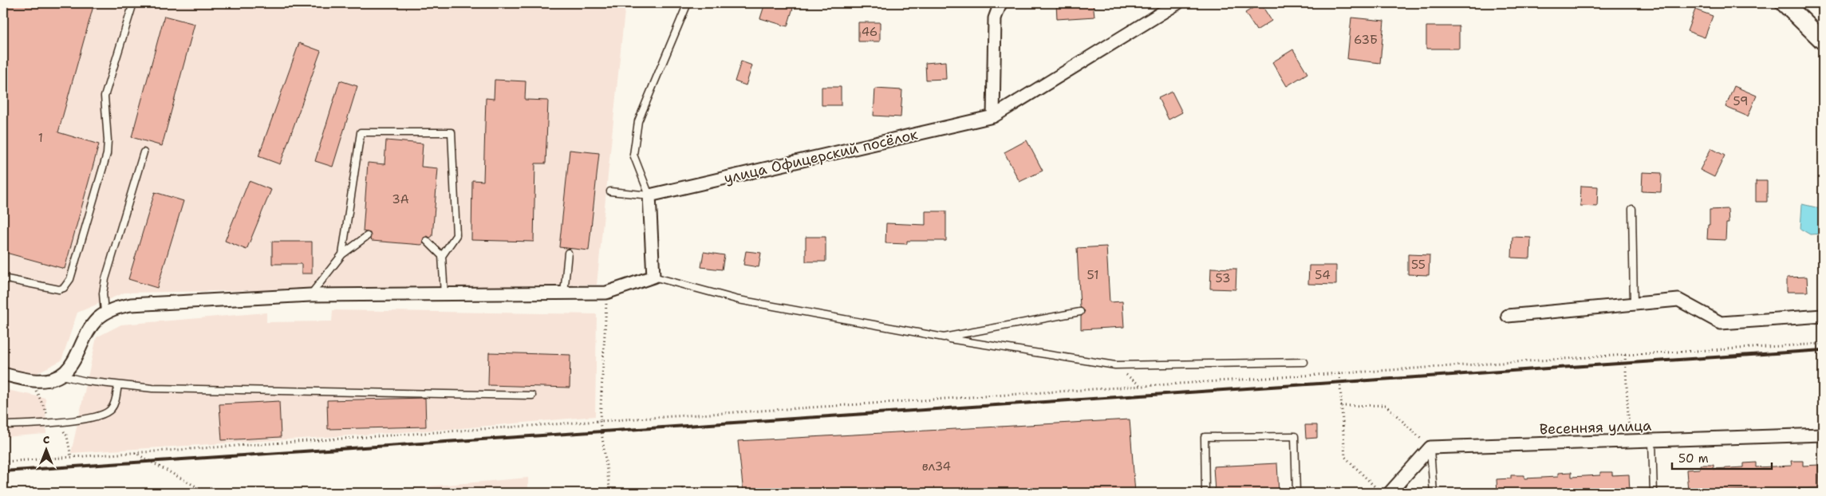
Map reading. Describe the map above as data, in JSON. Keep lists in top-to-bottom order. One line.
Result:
{"streets":{"street":["улица Офицерский посёлок","Весенняя улица"]},"house_numbers":["46","63Б","59","1","3А","55","51","54","53","вл34"],"scale_bar":"50 m","north":"top"}
